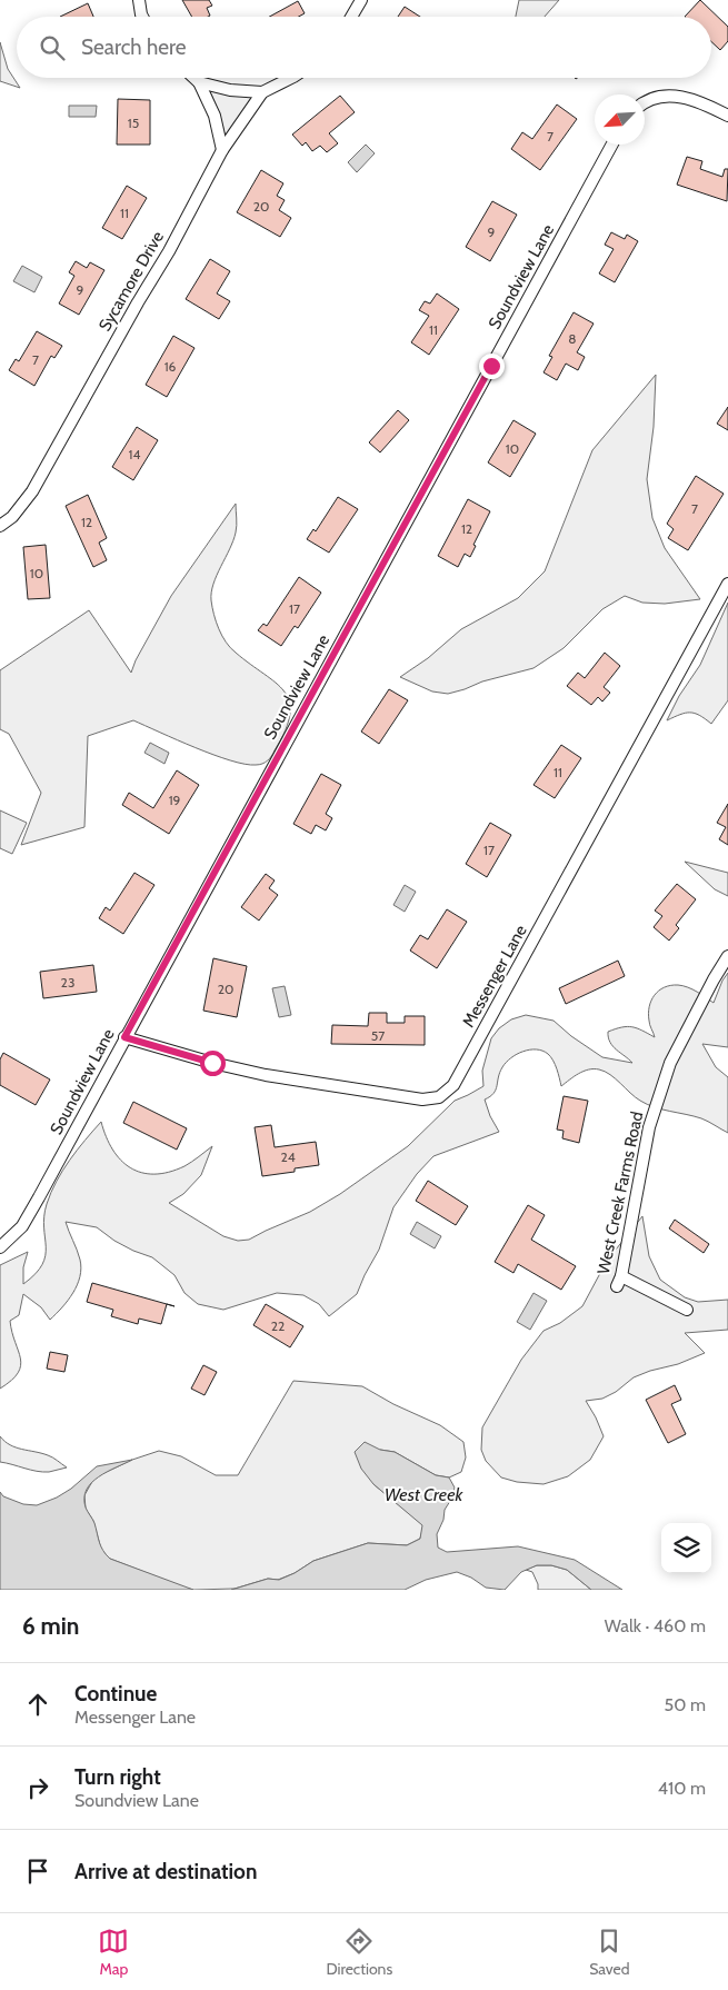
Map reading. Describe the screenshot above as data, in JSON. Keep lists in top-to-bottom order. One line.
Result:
{"streets":{"street":["Soundview Lane","Sycamore Drive","Messenger Lane","West Creek Farms Road"]},"crossings":[["Soundview Lane","Messenger Lane"]],"water":["West Creek"],"house_numbers":["15","7","20","11","9","9","11","8","7","16","10","14","7","12","12","10","17","11","19","17","23","20","57","24","22"],"north":"bottom left","page":{"search":"Search here","heading":["6 min","Walk · 460 m"],"list":[["Continue","Messenger Lane","50 m"],["Turn right","Soundview Lane","410 m"],"Arrive at destination"],"nav":["Map","Directions","Saved"]}}
